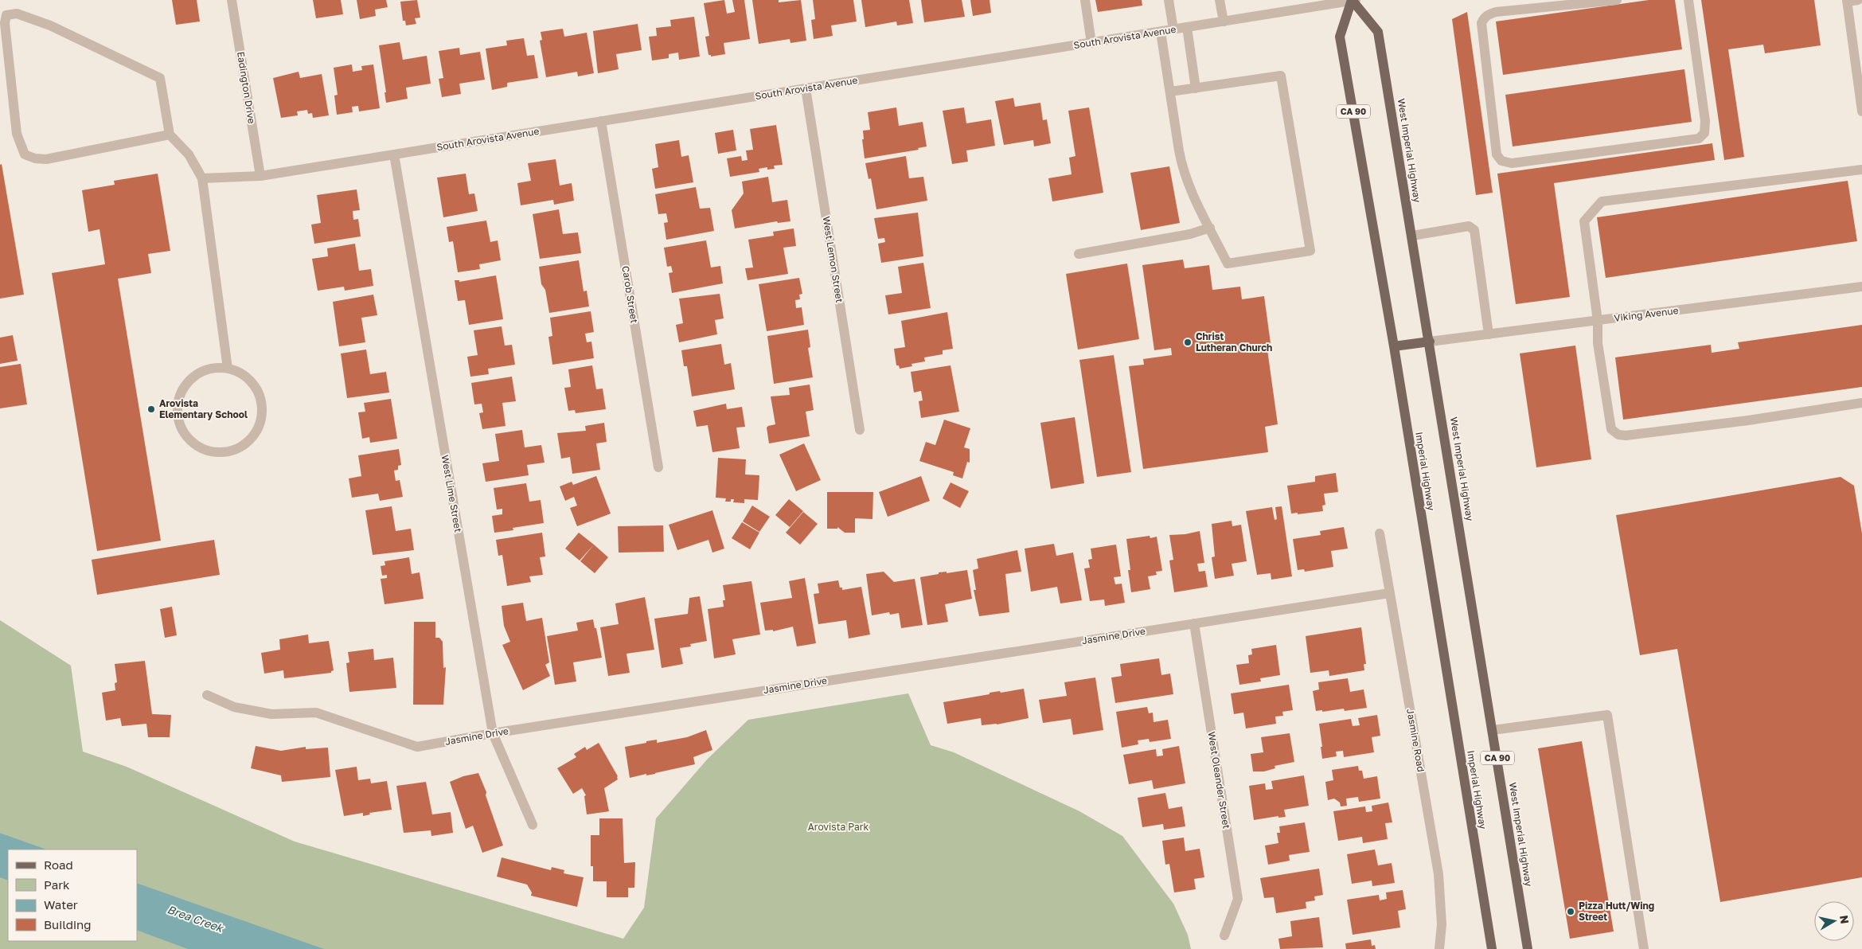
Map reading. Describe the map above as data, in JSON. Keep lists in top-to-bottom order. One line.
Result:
{"streets":{"main road":["CA 90","West Imperial Highway","Imperial Highway"],"street":["South Arovista Avenue","Eadington Drive","West Lemon Street","Carob Street","Viking Avenue","West Lime Street","Jasmine Drive","Jasmine Road","West Oleander Street"]},"crossings":[["South Arovista Avenue","Eadington Drive"],["South Arovista Avenue","West Imperial Highway"],["South Arovista Avenue","West Lemon Street"],["South Arovista Avenue","Carob Street"],["South Arovista Avenue","Imperial Highway"],["South Arovista Avenue","West Lime Street"],["West Imperial Highway","Viking Avenue"],["West Imperial Highway","Imperial Highway"],["West Lime Street","Jasmine Drive"],["Jasmine Drive","Jasmine Road"],["Jasmine Drive","West Oleander Street"]],"water":["Brea Creek"],"parks":["Arovista Park"],"places":["Christ Lutheran Church","Arovista Elementary School","Pizza Hutt/Wing Street"],"legend":["Road","Park","Water","Building"],"north":"right"}
